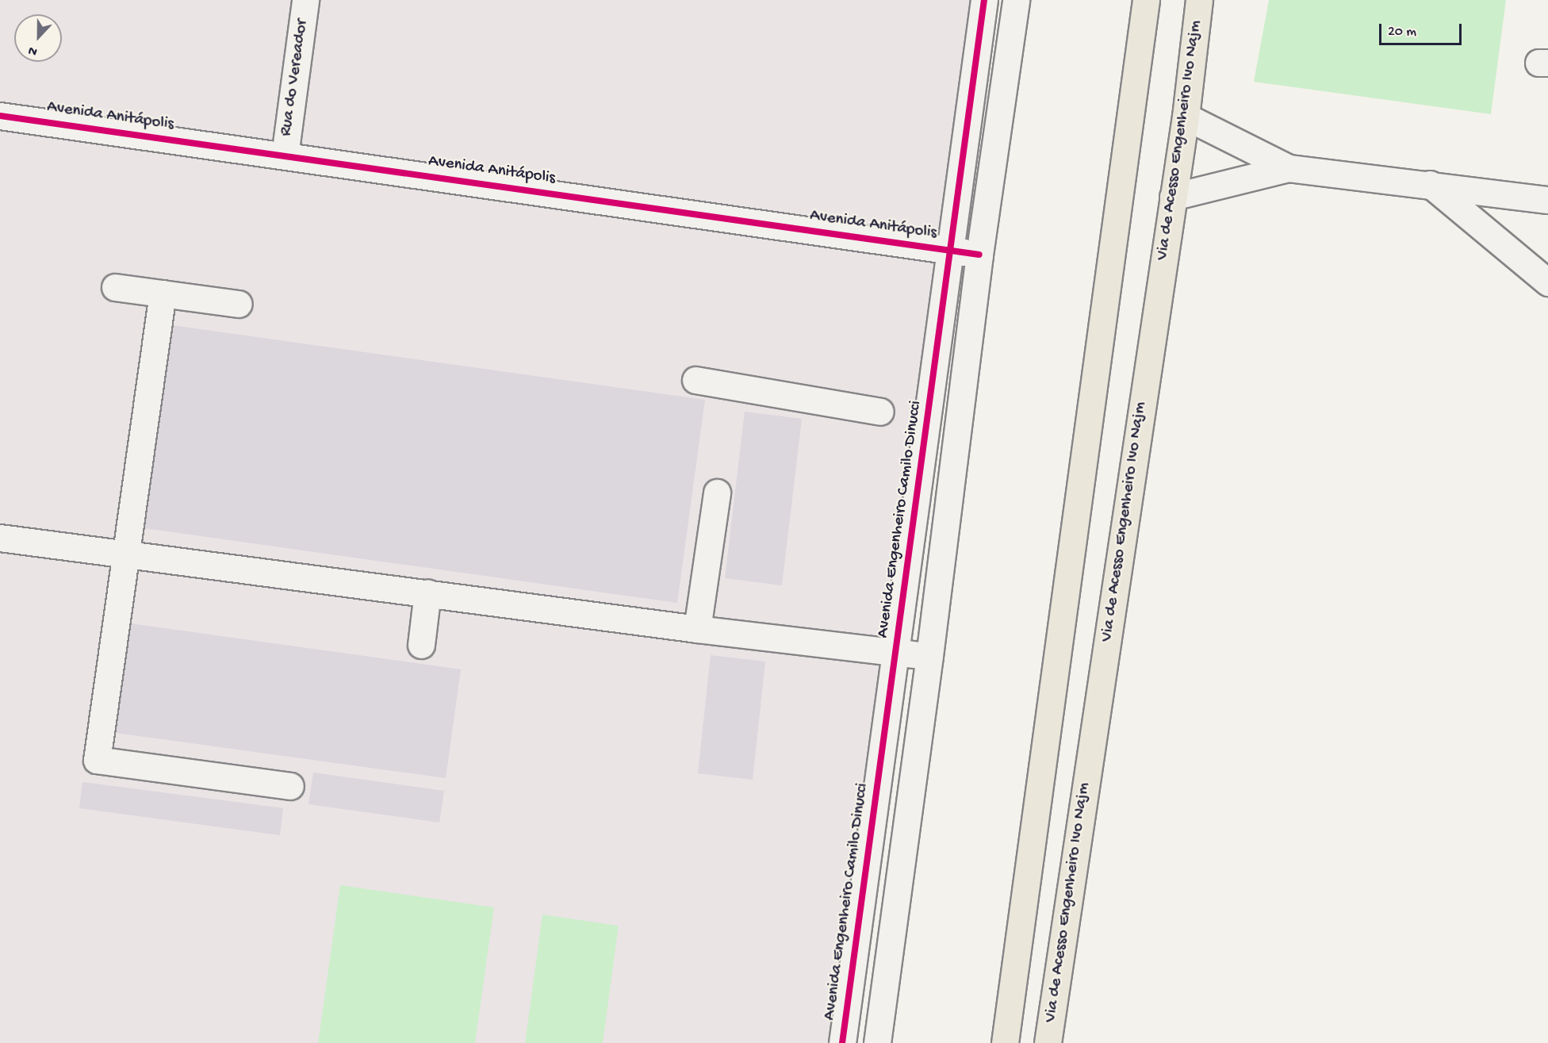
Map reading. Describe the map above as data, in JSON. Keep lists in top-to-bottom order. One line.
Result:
{"streets":{"main road":["Via de Acesso Engenheiro Ivo Najm"],"street":["Rua do Vereador","Avenida Anitápolis","Avenida Engenheiro Camilo Dinucci"]},"crossings":[["Rua do Vereador","Avenida Anitápolis"],["Avenida Anitápolis","Avenida Engenheiro Camilo Dinucci"]],"scale_bar":"20 m","north":"bottom"}
